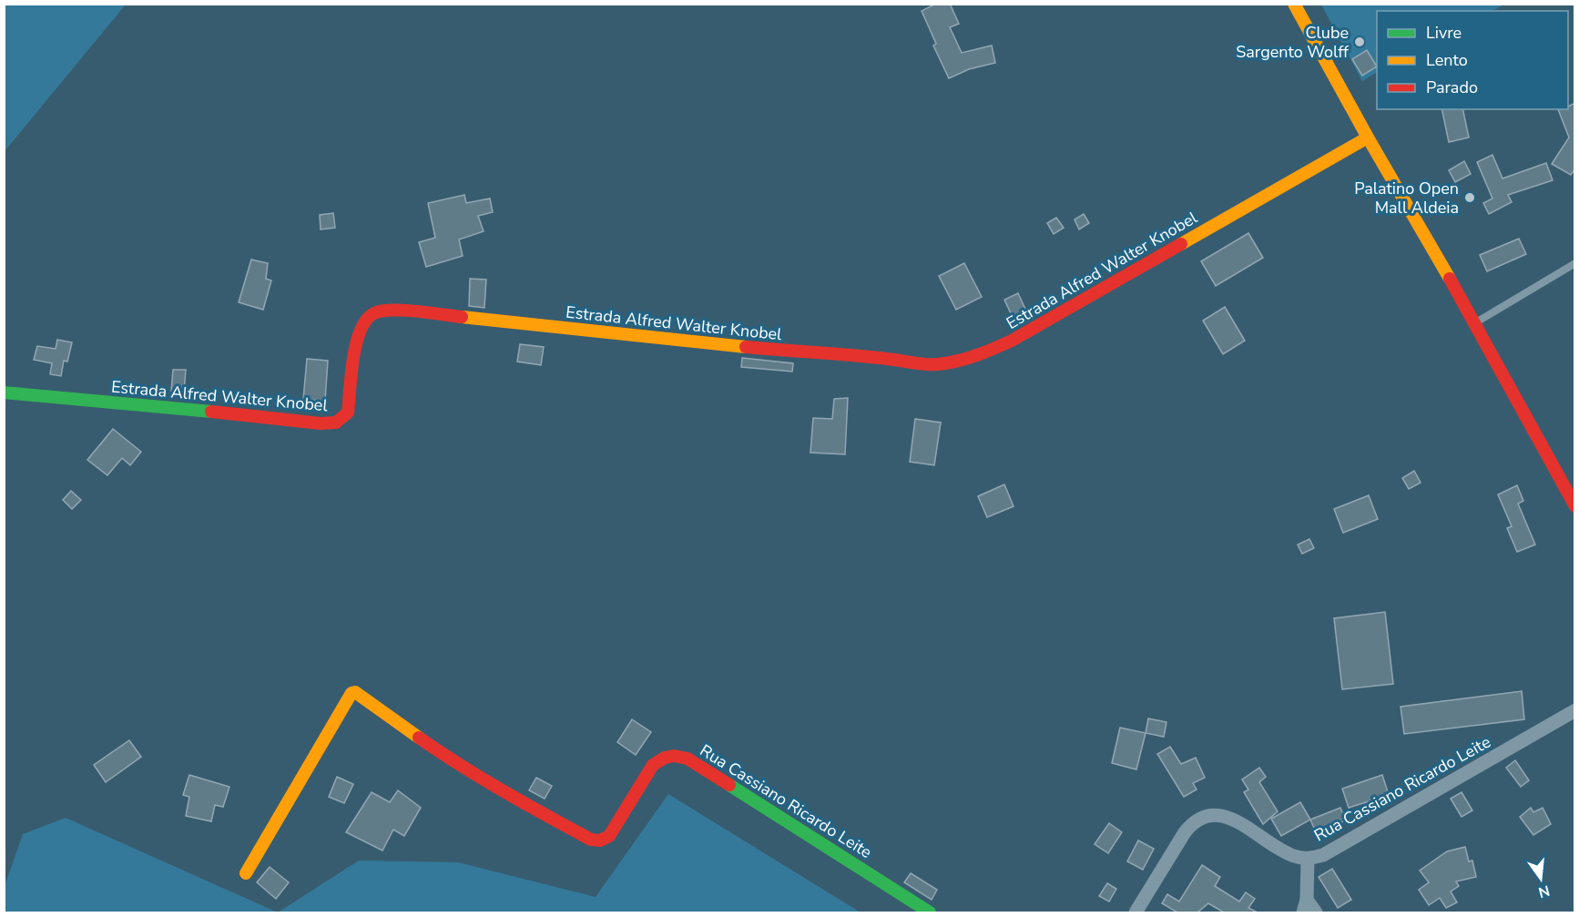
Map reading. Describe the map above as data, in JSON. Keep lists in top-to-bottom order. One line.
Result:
{"streets":{"street":["Estrada Alfred Walter Knobel","Rua Cassiano Ricardo Leite"]},"places":["Clube Sargento Wolff","Palatino Open Mall Aldeia"],"legend":["Livre","Lento","Parado"],"north":"bottom"}
